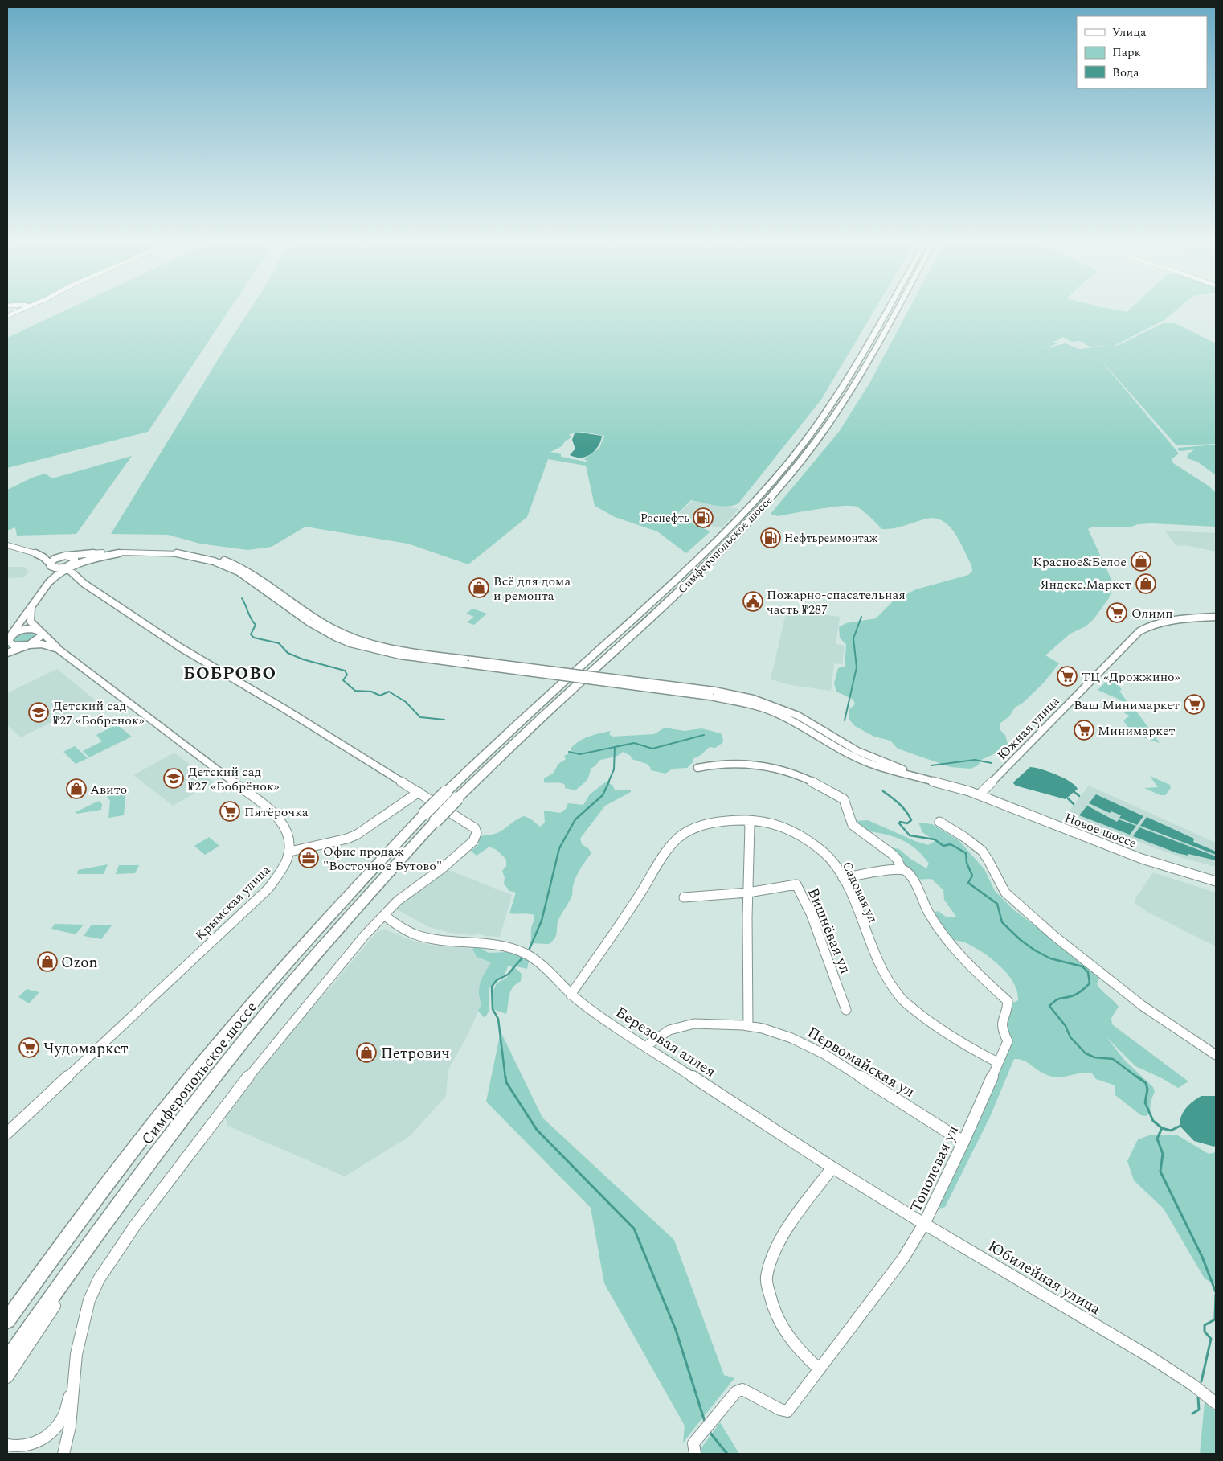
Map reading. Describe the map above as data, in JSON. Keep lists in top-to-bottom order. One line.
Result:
{"streets":{"highway":["Симферопольское шоссе"],"street":["Южная улица","Новое шоссе","Садовая ул","Крымская улица","Вишнёвая ул","Березовая аллея","Первомайская ул","Тополевая ул","Юбилейная улица"]},"crossings":[["Южная улица","Новое шоссе"],["Садовая ул","Березовая аллея"],["Садовая ул","Тополевая ул"],["Березовая аллея","Первомайская ул"],["Березовая аллея","Тополевая ул"],["Березовая аллея","Юбилейная улица"],["Первомайская ул","Тополевая ул"],["Тополевая ул","Юбилейная улица"]],"districts":["БОБРОВО"],"places":{"fuel station":["Роснефть","Нефтьреммонтаж"],"shop":["Красное&Белое","Яндекс.Маркет","Всё для дома и ремонта","Авито","Ozon","Петрович"],"public building":["Пожарно-спасательная часть №287"],"supermarket":["Олимп","ТЦ «Дрожжино»","Ваш Минимаркет","Минимаркет","Пятёрочка","Чудомаркет"],"school or university":["Детский сад №27 «Бобренок»","Детский сад №27 «Бобрёнок»"],"office":["Офис продаж \"Восточное Бутово\""]},"legend":["Улица","Парк","Вода"]}
